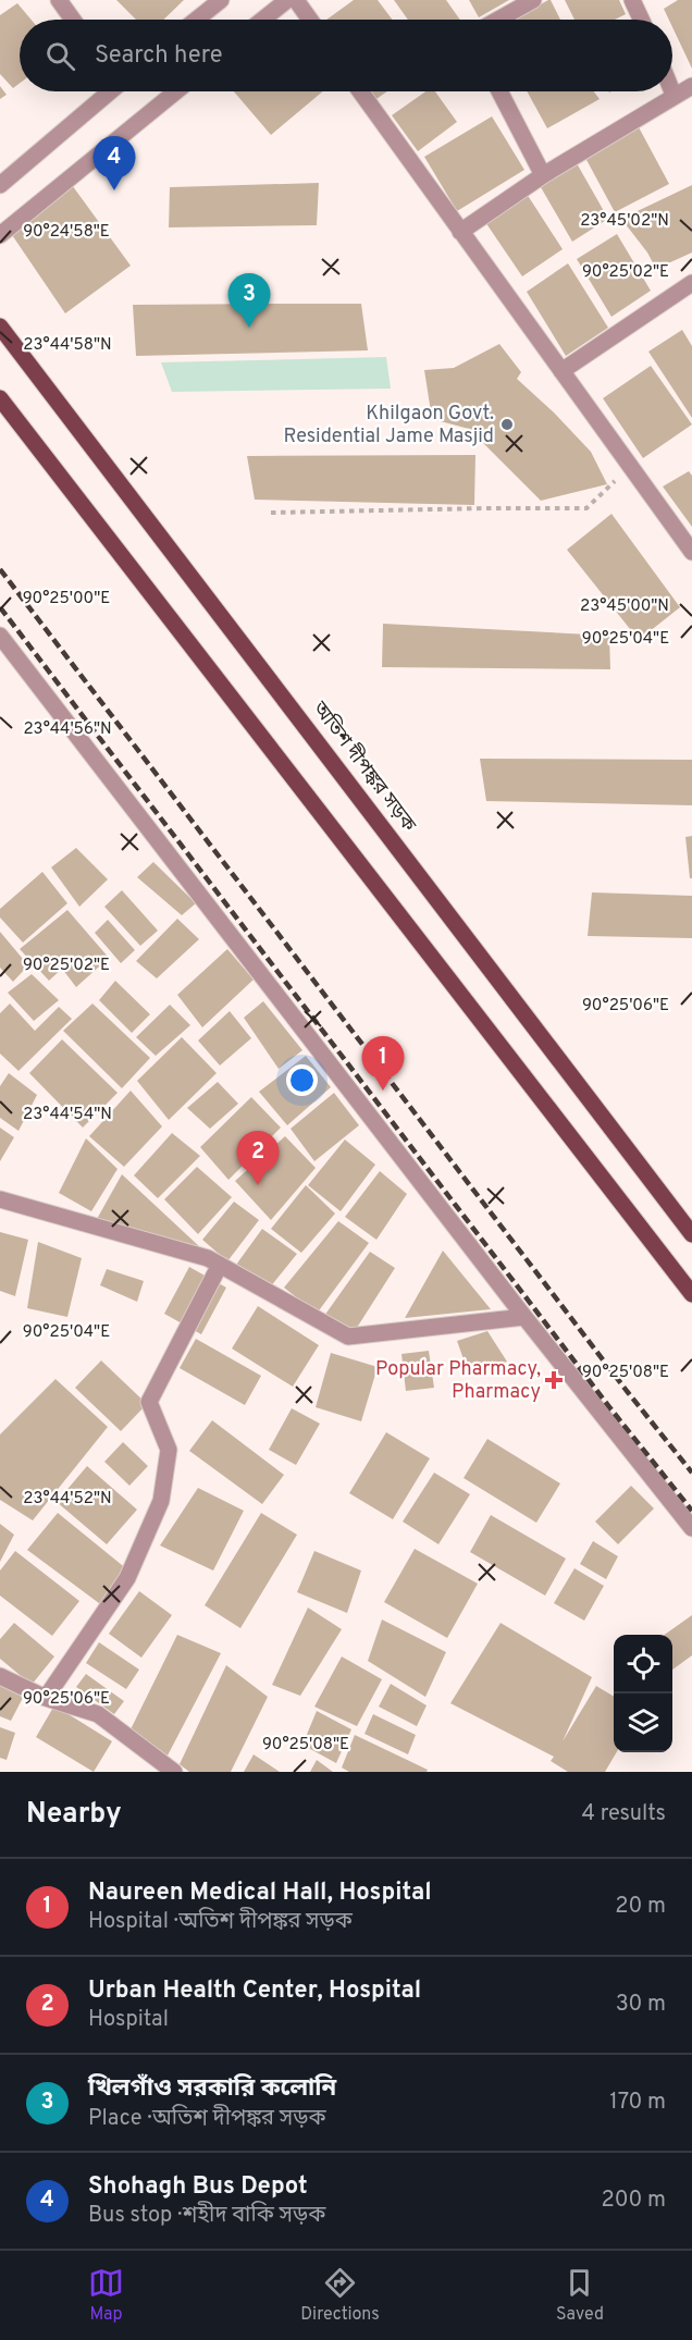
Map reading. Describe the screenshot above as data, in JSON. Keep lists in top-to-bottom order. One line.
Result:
{"streets":{"main road":["অতিশ দীপঙ্কর সড়ক"]},"places":{"other":["Khilgaon Govt. Residential Jame Masjid"],"health":["Popular Pharmacy, Pharmacy"]},"page":{"search":"Search here","pins":["4","3","1","2"],"heading":["Nearby","4 results"],"list":[{"mark":"1","name":"Naureen Medical Hall, Hospital","note":"Hospital · অতিশ দীপঙ্কর সড়ক","value":"20 m"},{"mark":"2","name":"Urban Health Center, Hospital","note":"Hospital","value":"30 m"},{"mark":"3","name":"খিলগাঁও সরকারি কলোনি","note":"Place · অতিশ দীপঙ্কর সড়ক","value":"170 m"},{"mark":"4","name":"Shohagh Bus Depot","note":"Bus stop · শহীদ বাকি সড়ক","value":"200 m"}],"nav":["Map","Directions","Saved"]},"coordinates":["23°45'02\"N","90°24'58\"E","90°25'02\"E","23°44'58\"N","90°25'00\"E","23°45'00\"N","90°25'04\"E","23°44'56\"N","90°25'06\"E","23°44'54\"N","90°25'08\"E","23°44'52\"N"]}
